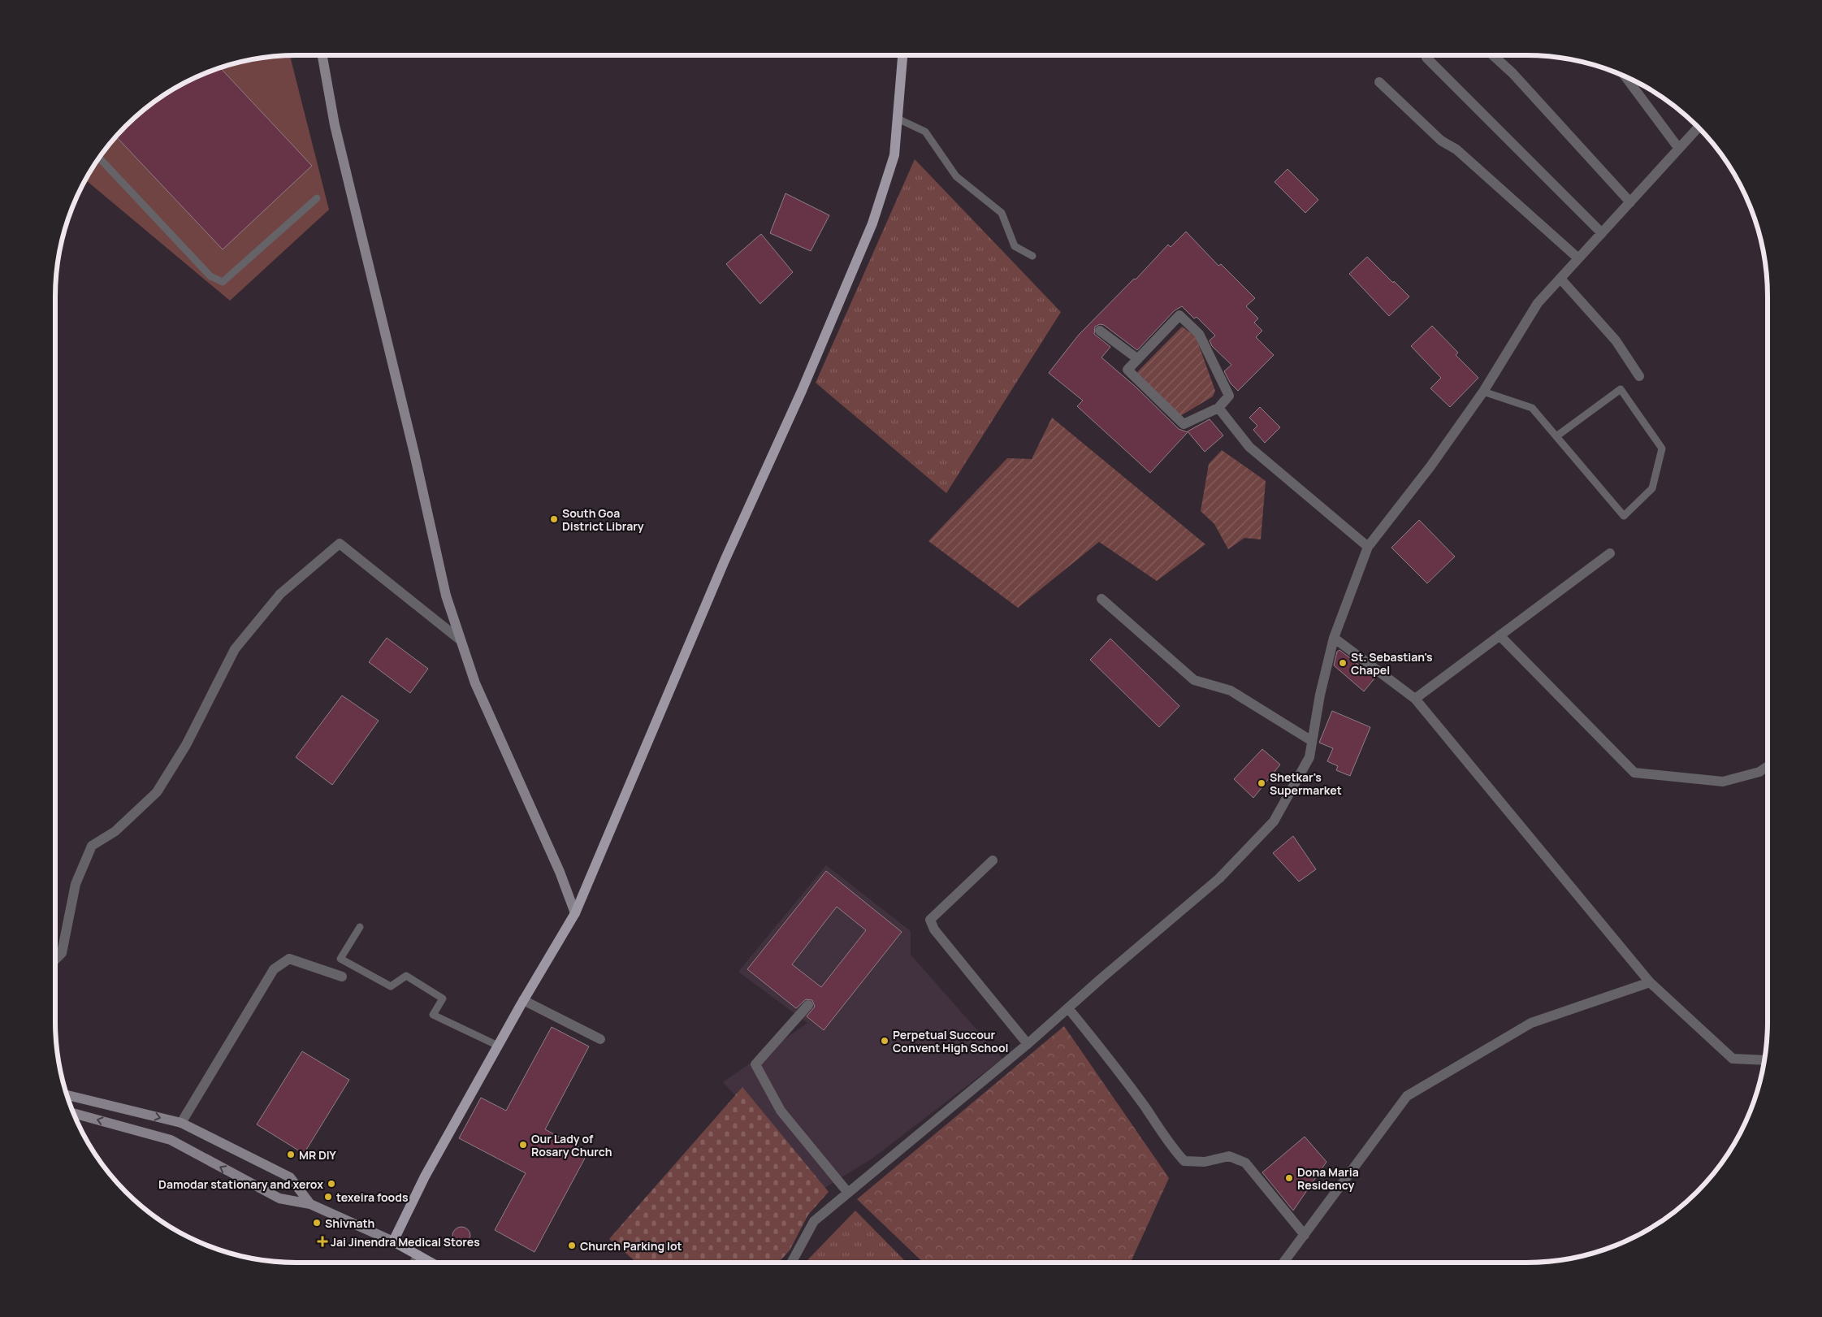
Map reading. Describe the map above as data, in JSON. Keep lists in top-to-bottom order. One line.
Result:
{"places":{"other":["South Goa District Library","St. Sebastian's Chapel","Shetkar's Supermarket","Perpetual Succour Convent High School","Our Lady of Rosary Church","MR DIY","Dona Maria Residency","Damodar stationary and xerox","texeira foods","Shivnath","Church Parking lot"],"health":["Jai Jinendra Medical Stores"]}}
